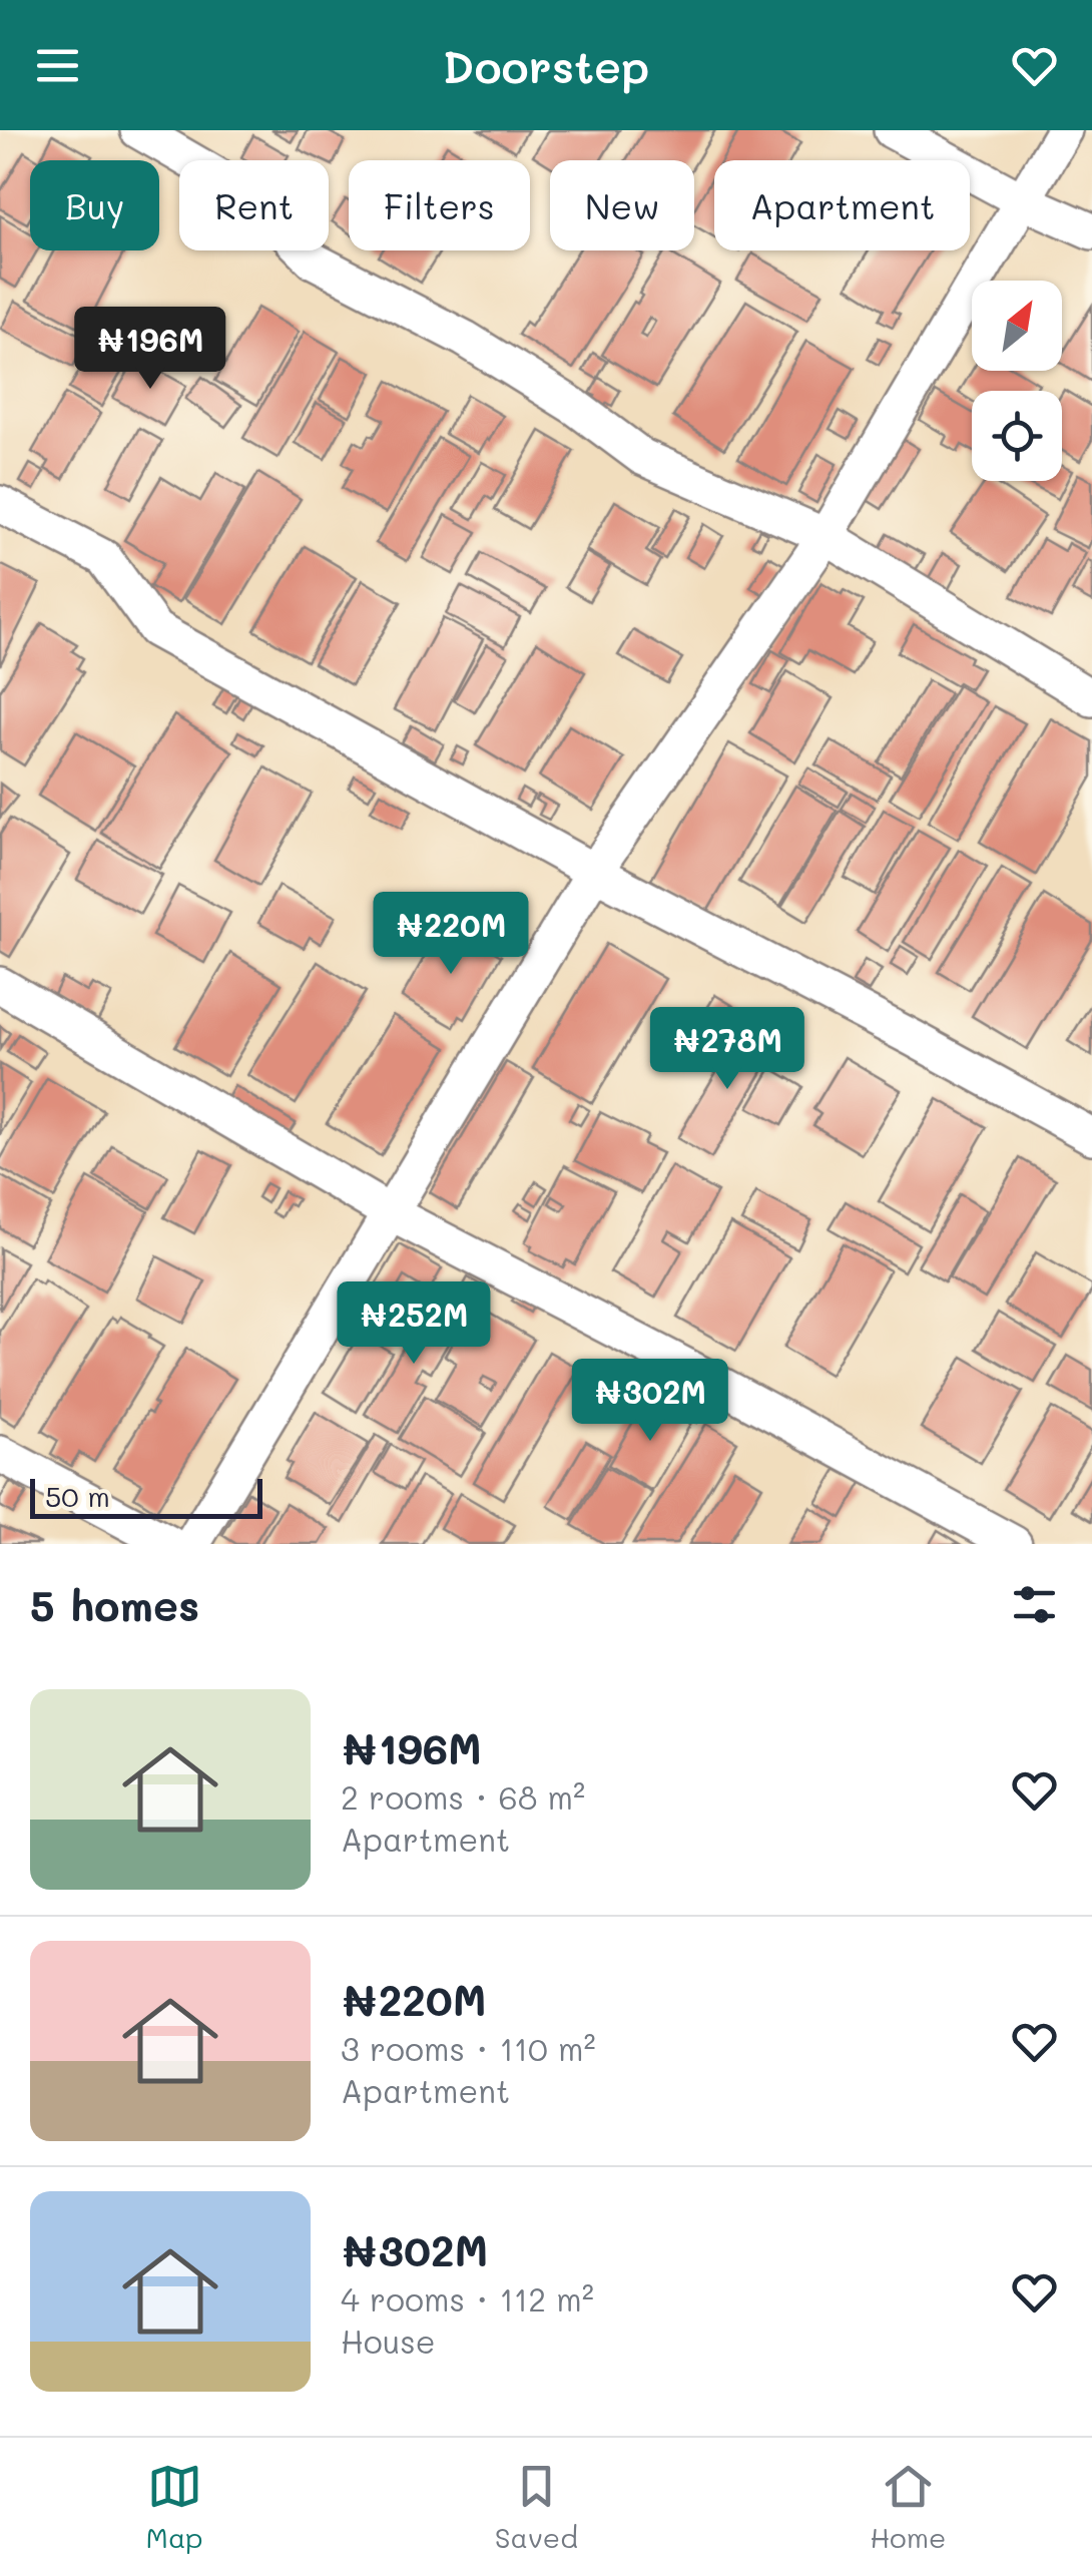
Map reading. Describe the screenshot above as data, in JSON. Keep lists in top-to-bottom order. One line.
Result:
{"scale_bar":"50 m","north":"top right","page":{"header":"Doorstep","chip":["Buy","Rent","Filters","New","Apartment"],"price":["₦196M","₦220M","₦278M","₦252M","₦302M"],"scale":"50 m","heading":"5 homes","list":[{"name":"₦196M","note":"2 rooms · 68 m² · Apartment"},{"name":"₦220M","note":"3 rooms · 110 m² · Apartment"},{"name":"₦302M","note":"4 rooms · 112 m² · House"}],"tabs":["Map","Saved","Home"]}}
